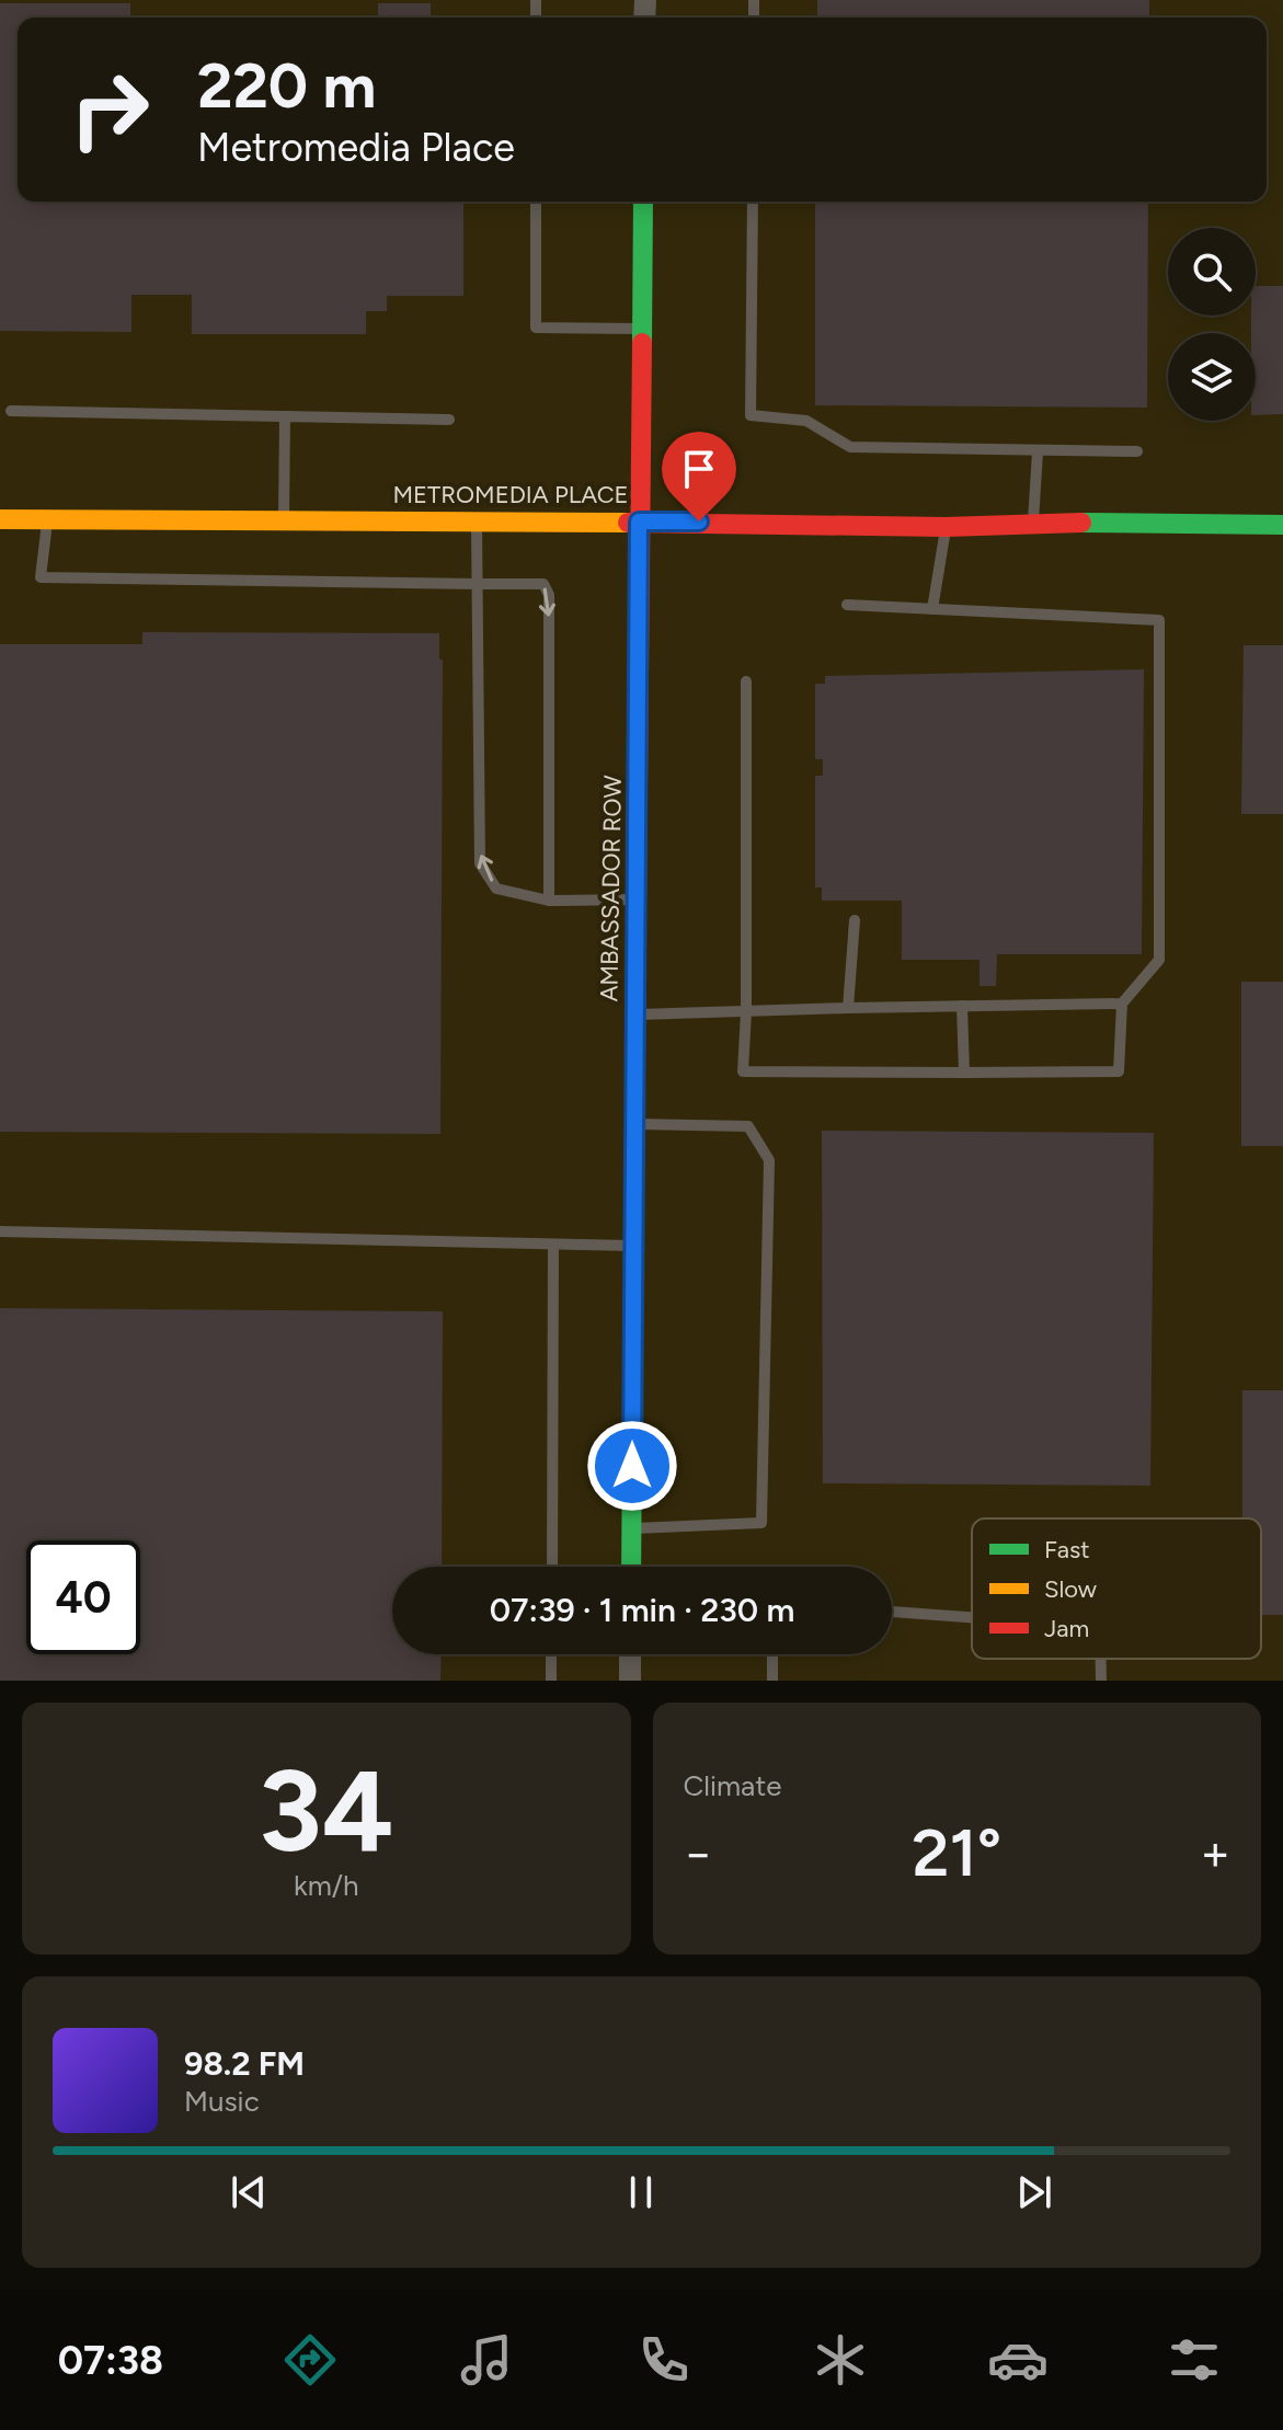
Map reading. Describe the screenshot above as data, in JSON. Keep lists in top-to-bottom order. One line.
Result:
{"streets":{"street":["METROMEDIA PLACE","AMBASSADOR ROW"]},"crossings":[["METROMEDIA PLACE","AMBASSADOR ROW"]],"legend":["Fast","Slow","Jam"],"page":{"turn":["220 m","Metromedia Place"],"limit":"40","trip":"07:39 · 1 min · 230 m","tile":[["34","km/h"],"Climate"],"heat":["−","21°","+"],"song":["98.2 FM","Music"],"tabs":"07:38"}}
